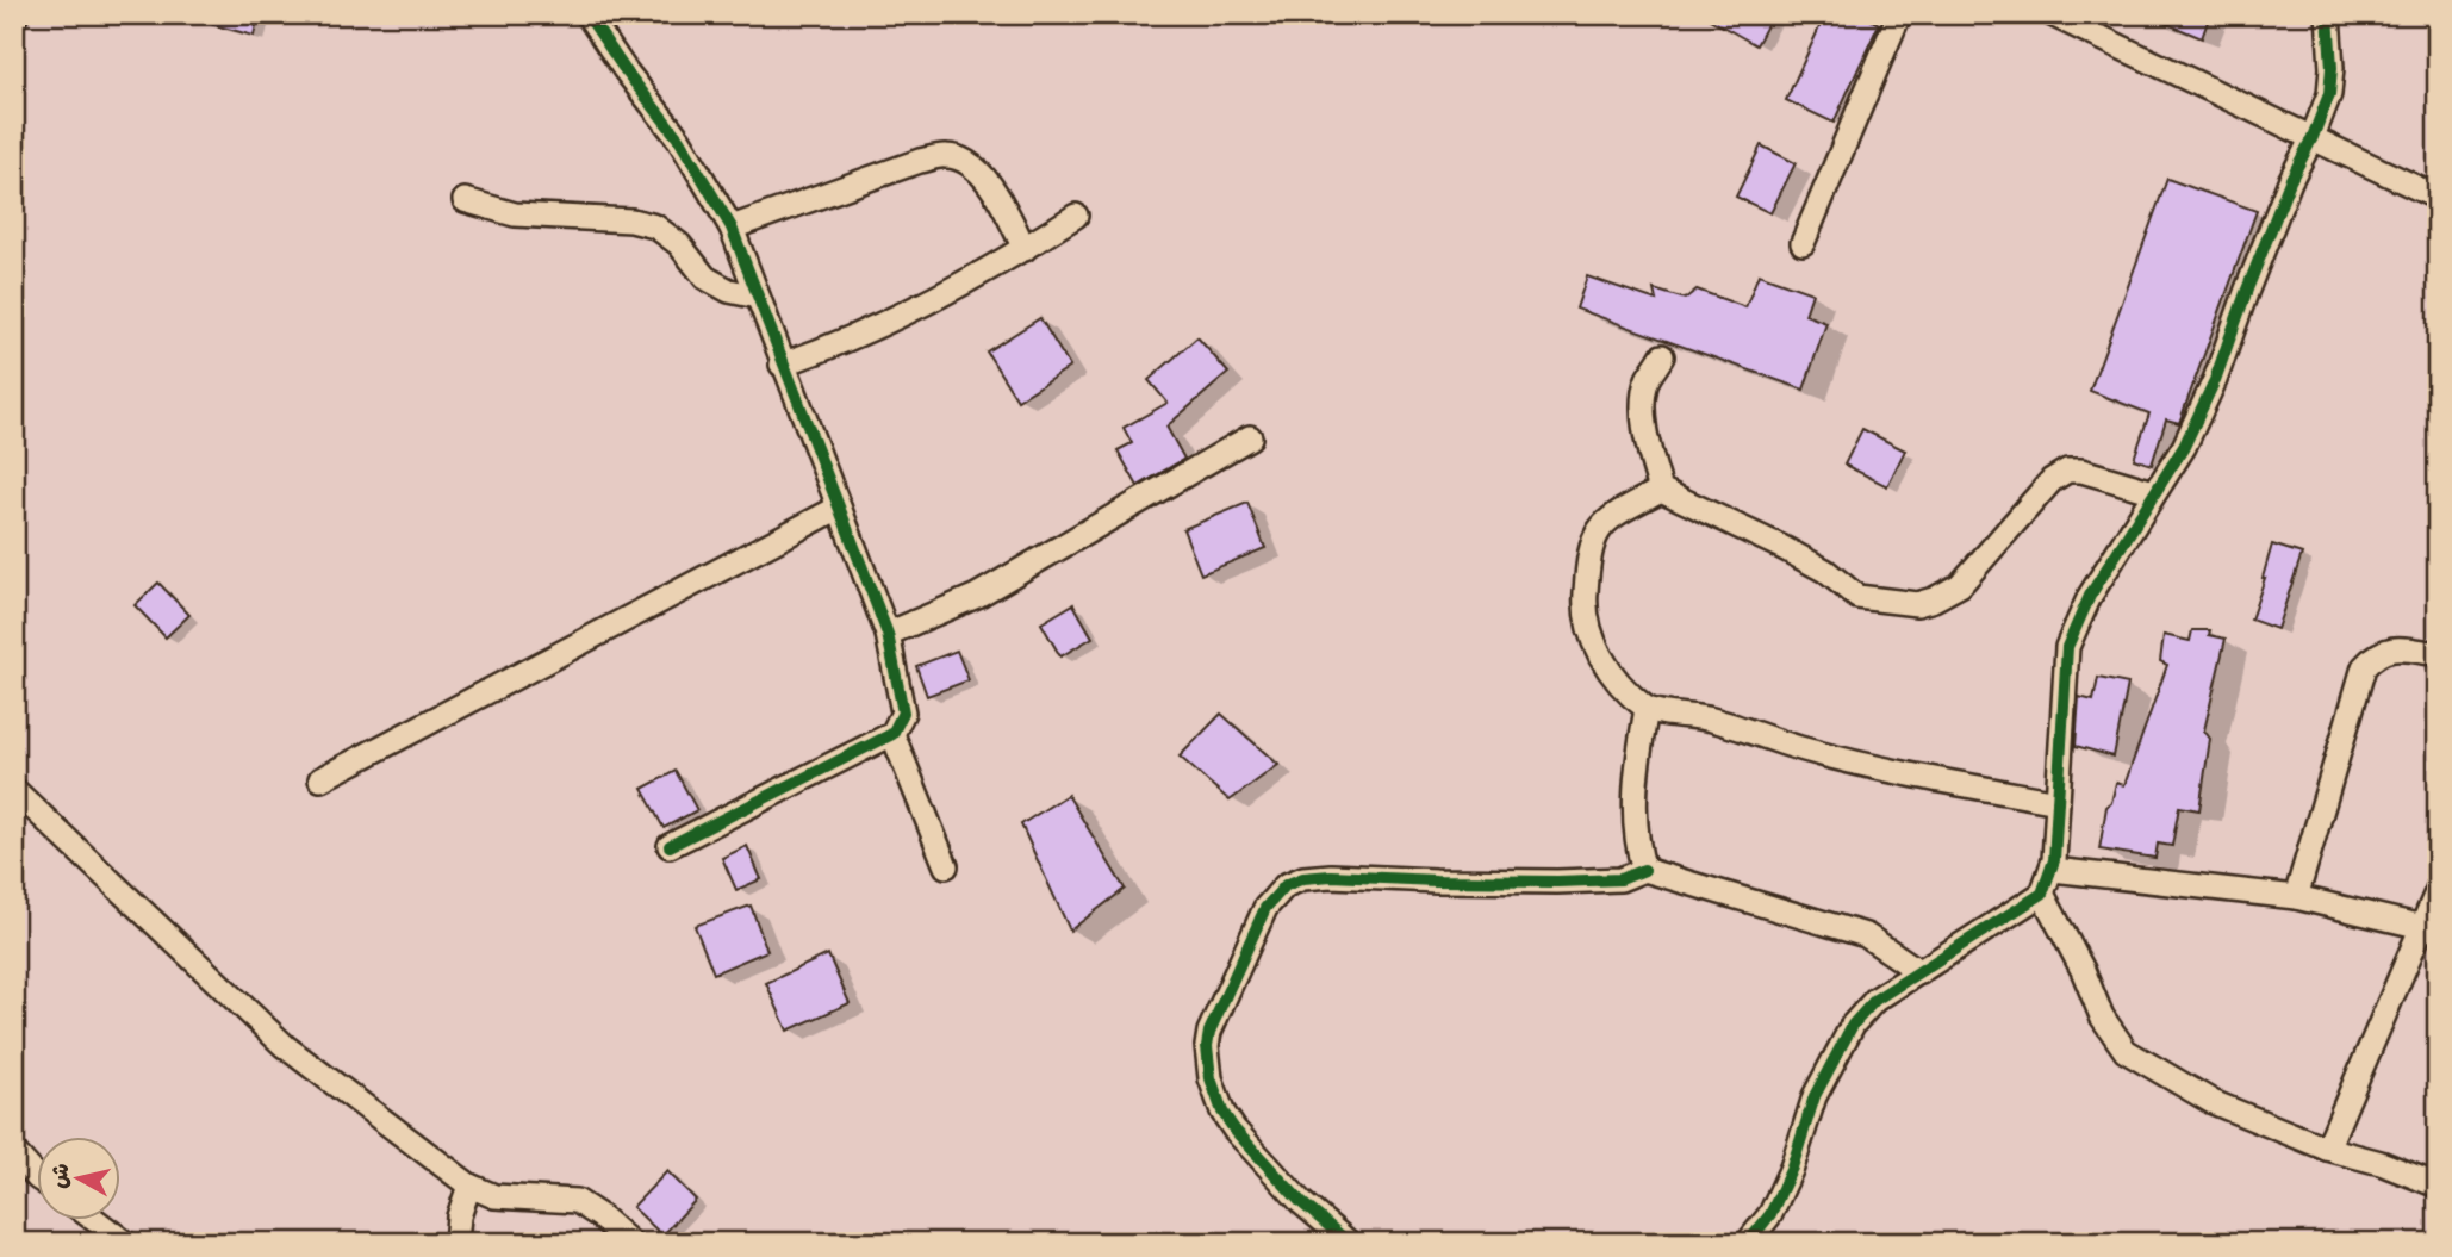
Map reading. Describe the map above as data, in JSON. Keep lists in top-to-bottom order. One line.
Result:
{"north":"left"}
